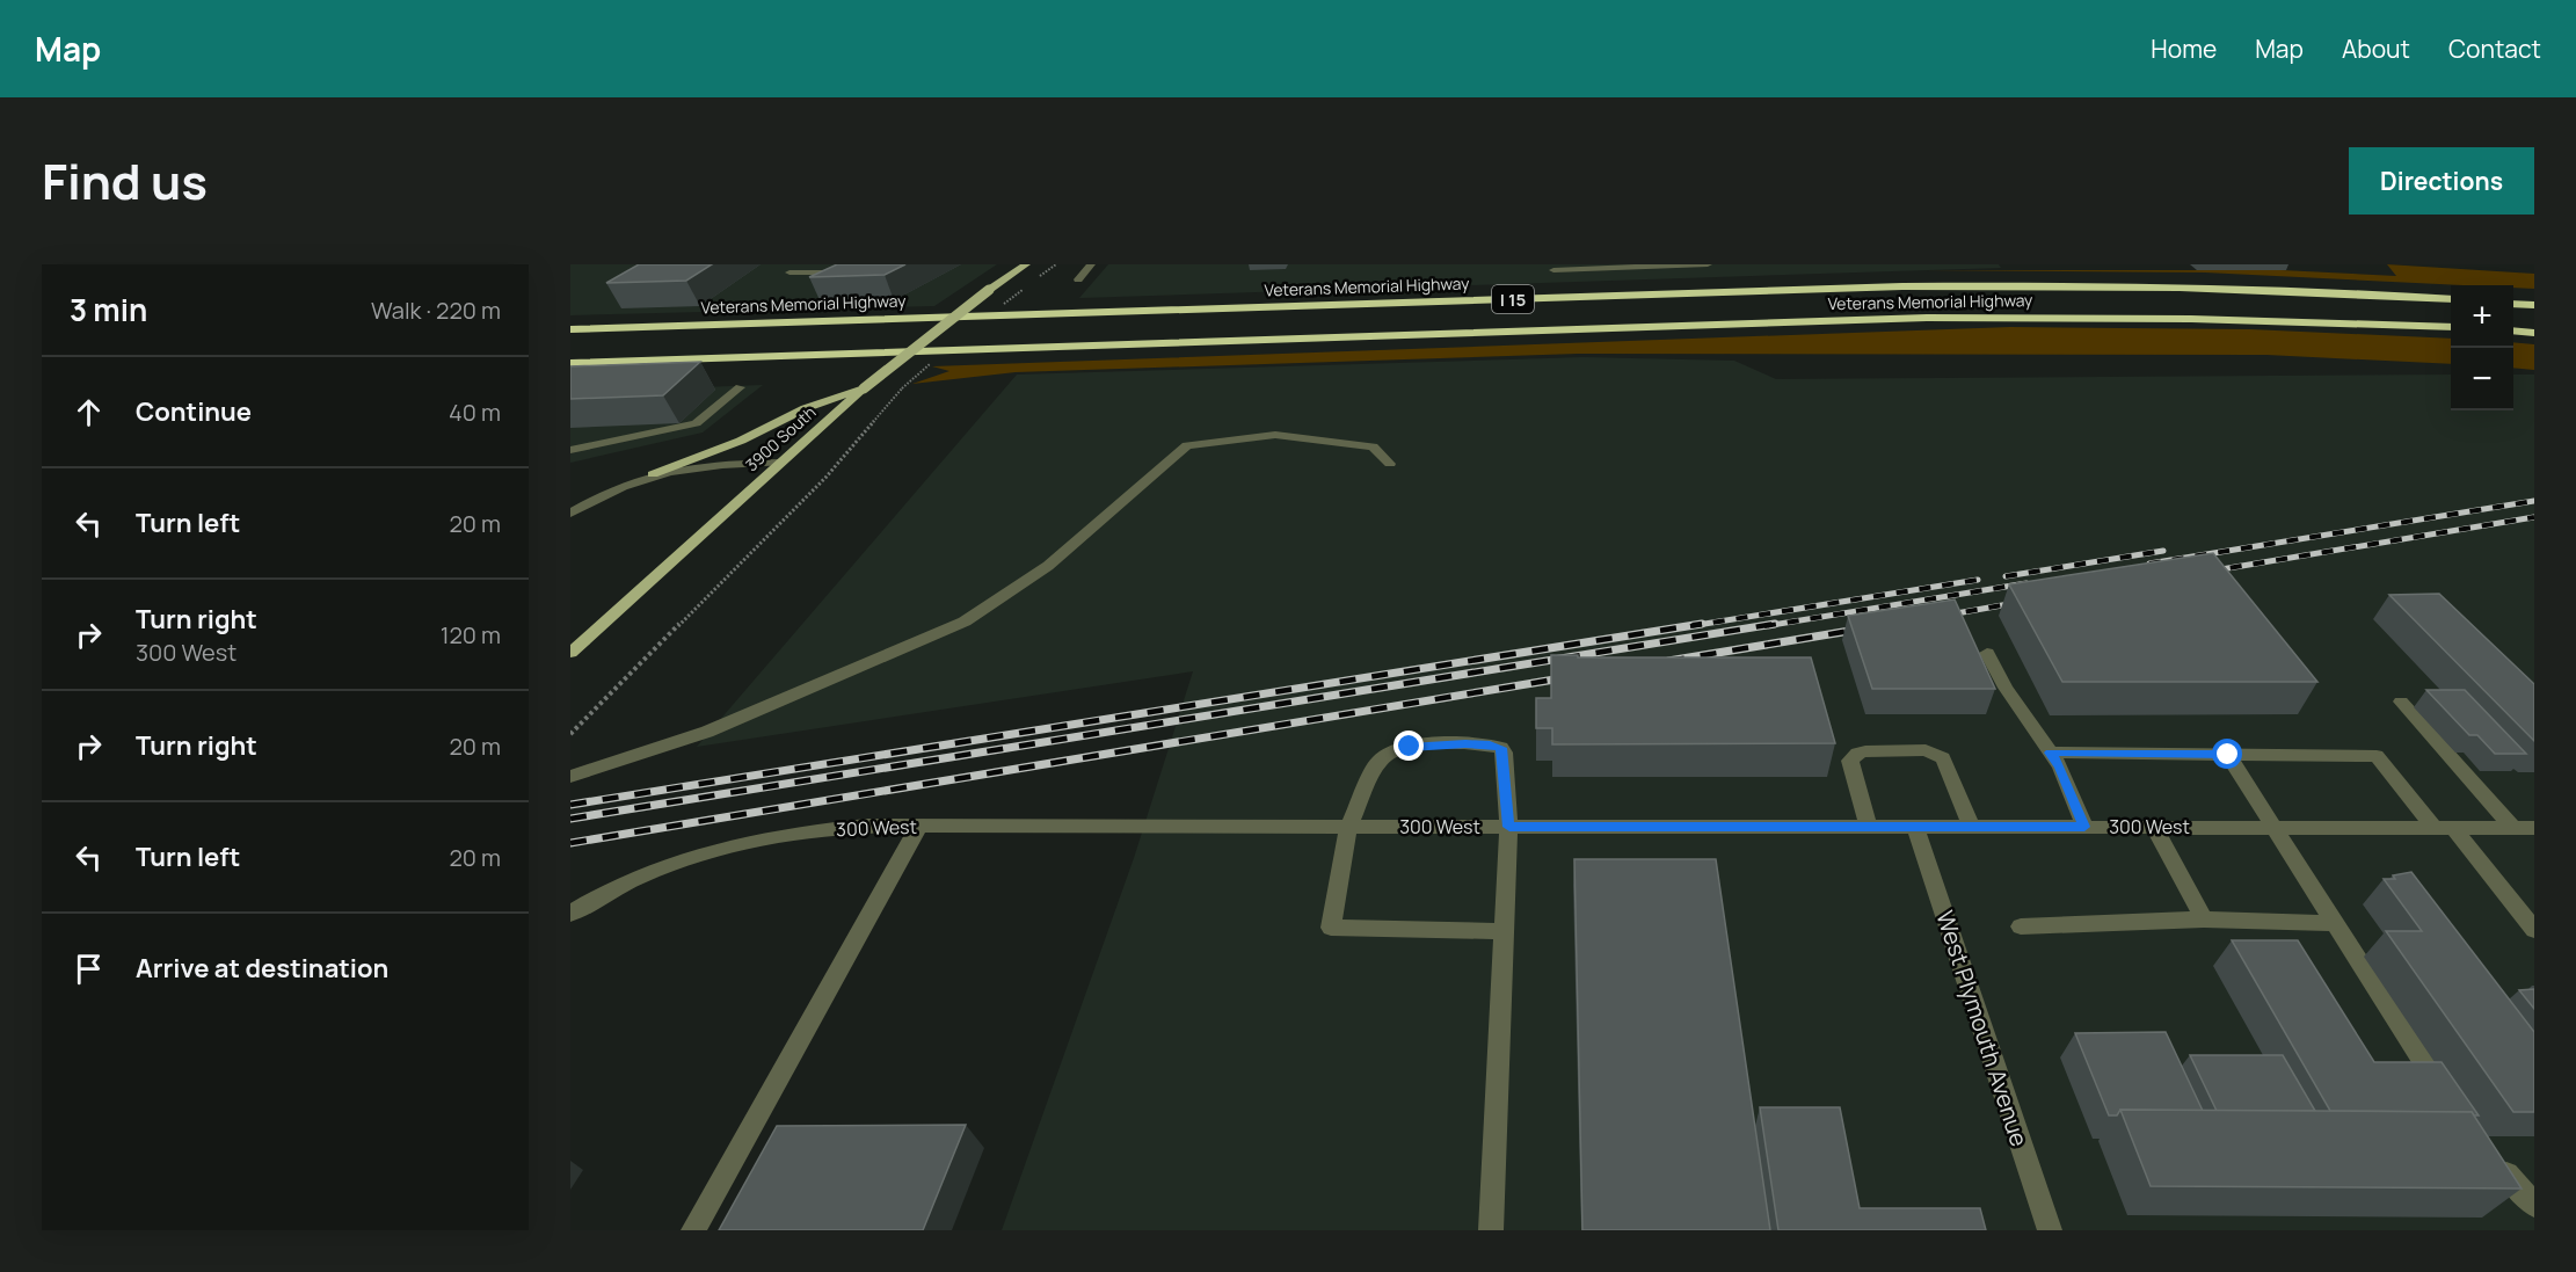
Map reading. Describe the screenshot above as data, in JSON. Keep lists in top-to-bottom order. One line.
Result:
{"streets":{"highway":["Veterans Memorial Highway","I 15"],"main road":["3900 South"],"street":["300 West","West Plymouth Avenue"]},"crossings":[["300 West","West Plymouth Avenue"]],"page":{"header":"Map","nav":["Home","Map","About","Contact"],"title":"Find us","buttons":"Directions","heading":["3 min","Walk · 220 m"],"map_buttons":["+","−"],"list":[["Continue","40 m"],["Turn left","20 m"],["Turn right","300 West","120 m"],["Turn right","20 m"],["Turn left","20 m"],"Arrive at destination"]}}
